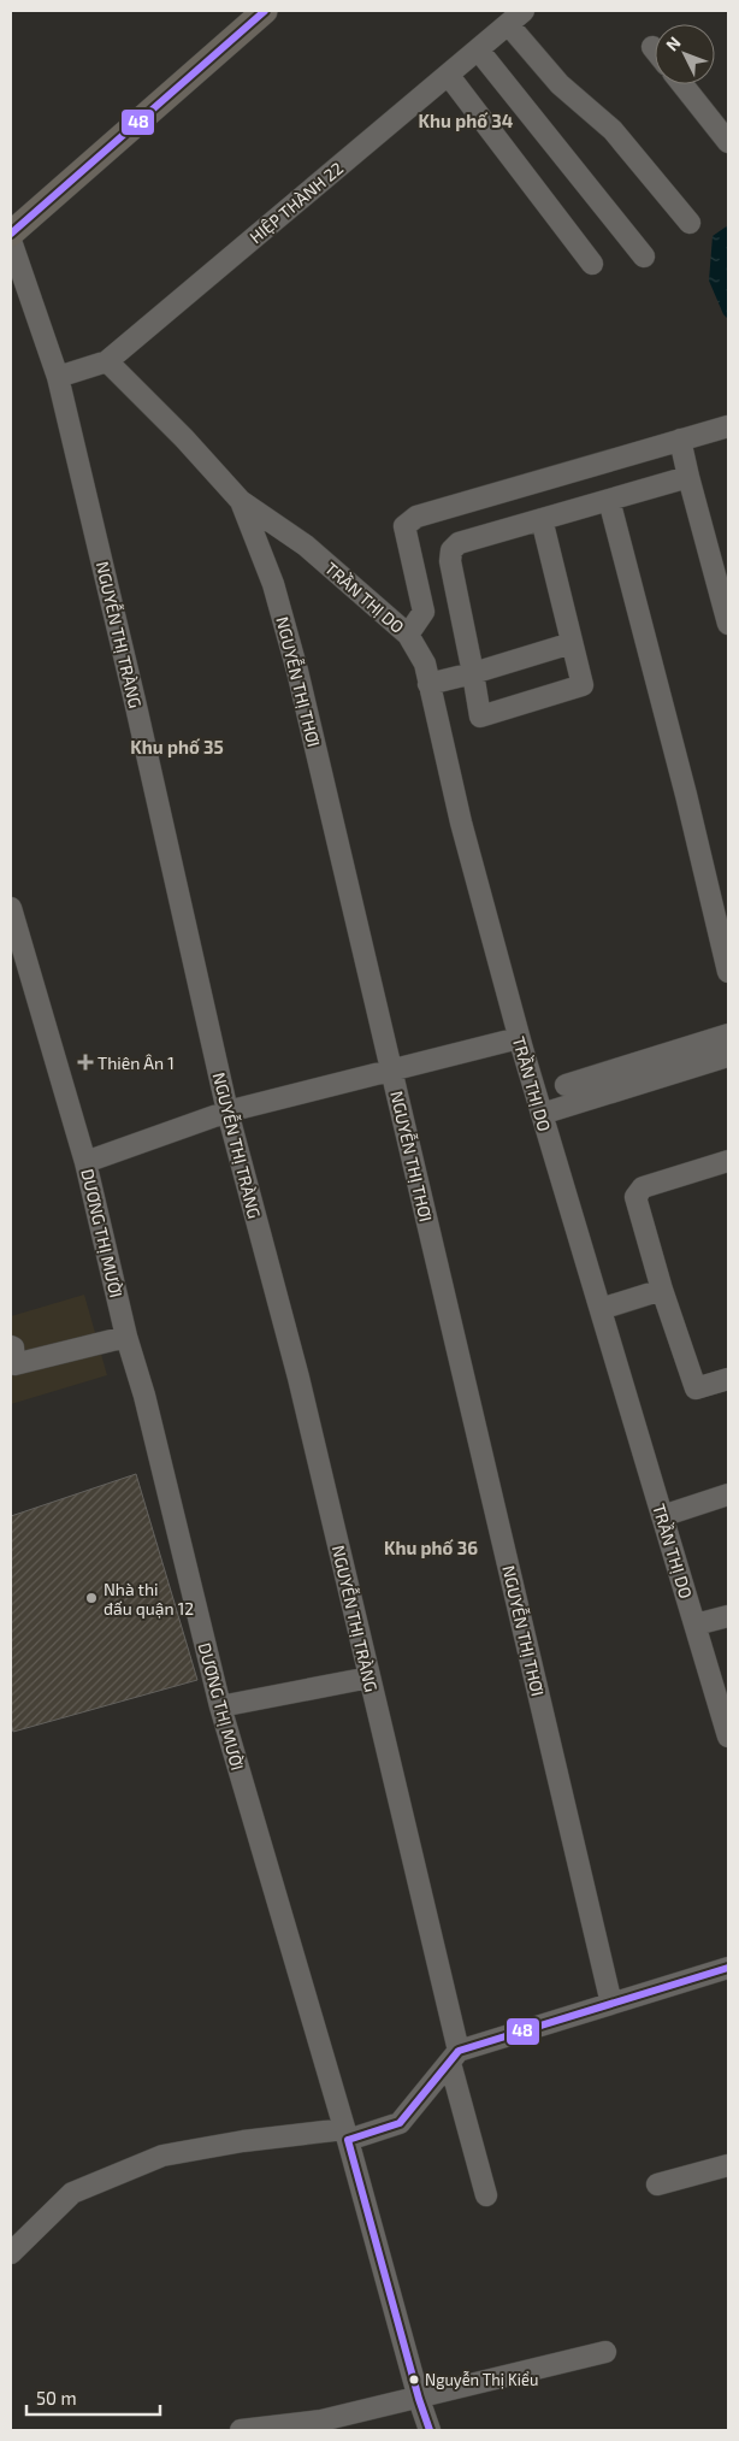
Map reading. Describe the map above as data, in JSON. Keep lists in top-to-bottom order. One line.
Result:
{"streets":{"street":["HIỆP THÀNH 22","TRẦN THỊ DO","NGUYỄN THỊ TRÀNG","NGUYỄN THỊ THƠI","DƯƠNG THỊ MƯỜI"]},"crossings":[["HIỆP THÀNH 22","NGUYỄN THỊ TRÀNG"],["HIỆP THÀNH 22","NGUYỄN THỊ THƠI"],["TRẦN THỊ DO","NGUYỄN THỊ THƠI"]],"districts":["Khu phố 34","Khu phố 35","Khu phố 36"],"places":{"health":["Thiên Ân 1"],"other":["Nhà thi đấu quận 12","Nguyễn Thị Kiểu"]},"lines":["transit line 48"],"scale_bar":"50 m","north":"top left"}
